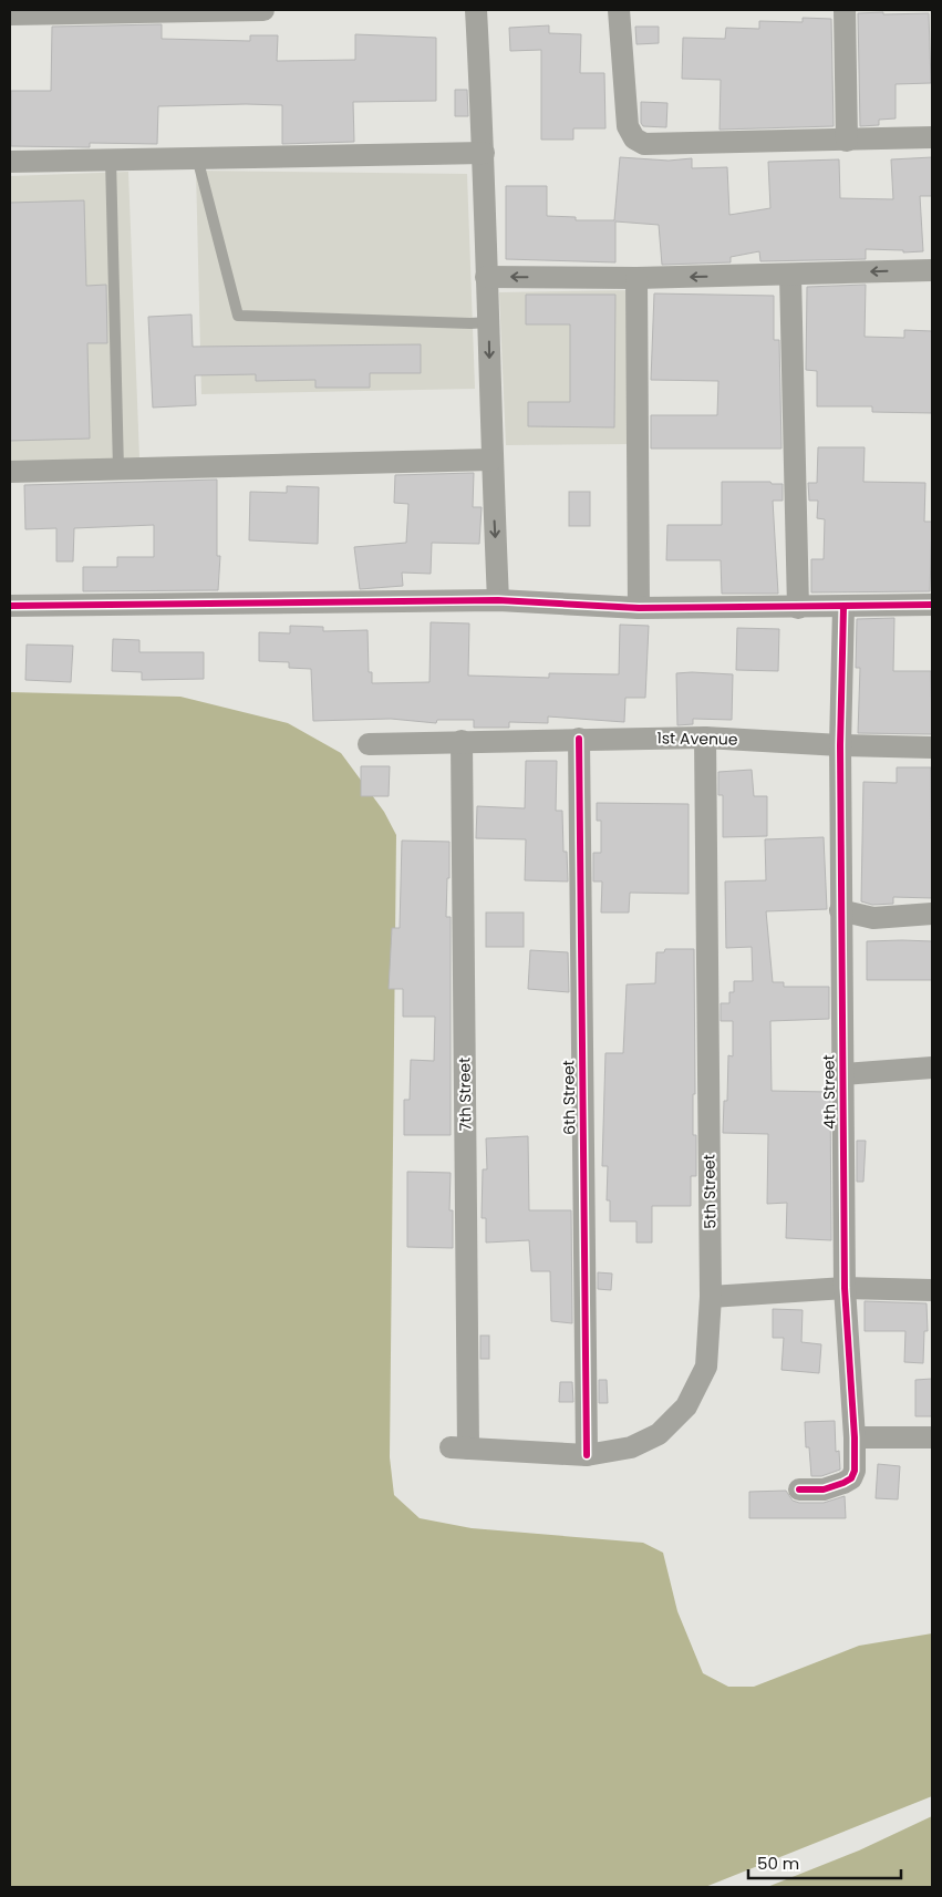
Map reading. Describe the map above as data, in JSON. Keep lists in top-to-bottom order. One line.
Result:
{"streets":{"street":["1st Avenue","4th Street","7th Street","6th Street","5th Street"]},"crossings":[["1st Avenue","4th Street"],["1st Avenue","7th Street"],["1st Avenue","6th Street"],["1st Avenue","5th Street"],["7th Street","5th Street"],["6th Street","5th Street"]],"scale_bar":"50 m"}
